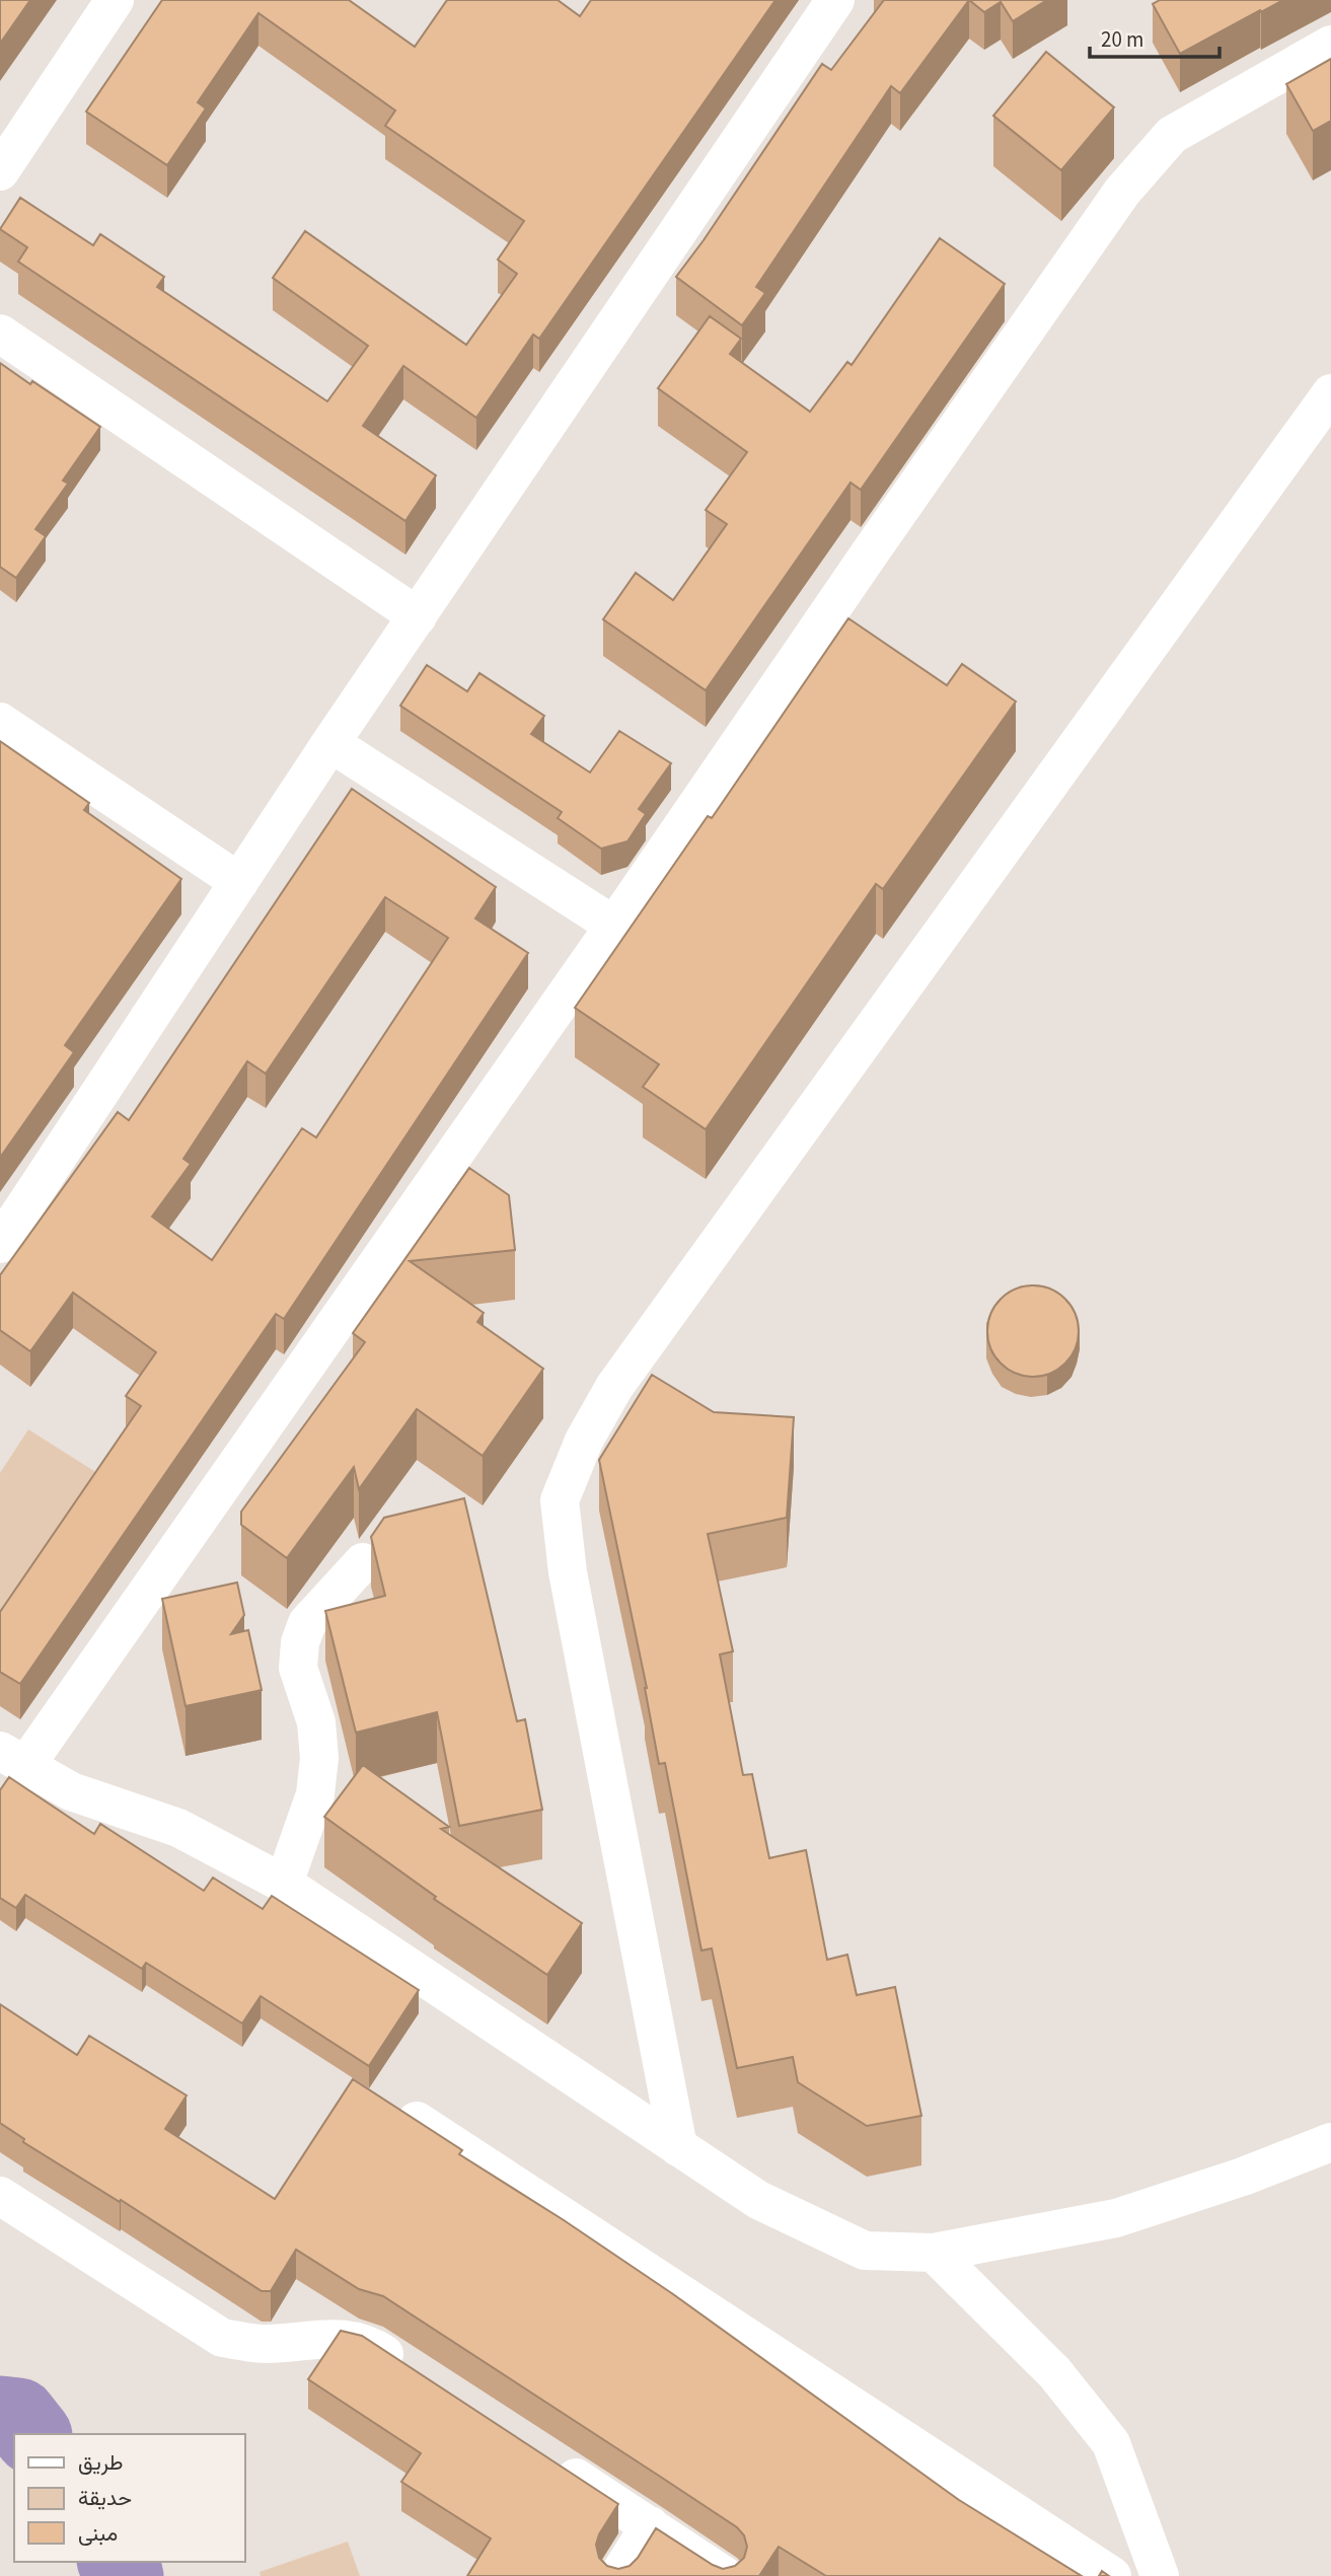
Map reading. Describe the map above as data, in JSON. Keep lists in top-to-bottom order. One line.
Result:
{"legend":["طريق","حديقة","مبنى"],"scale_bar":"20 m"}
